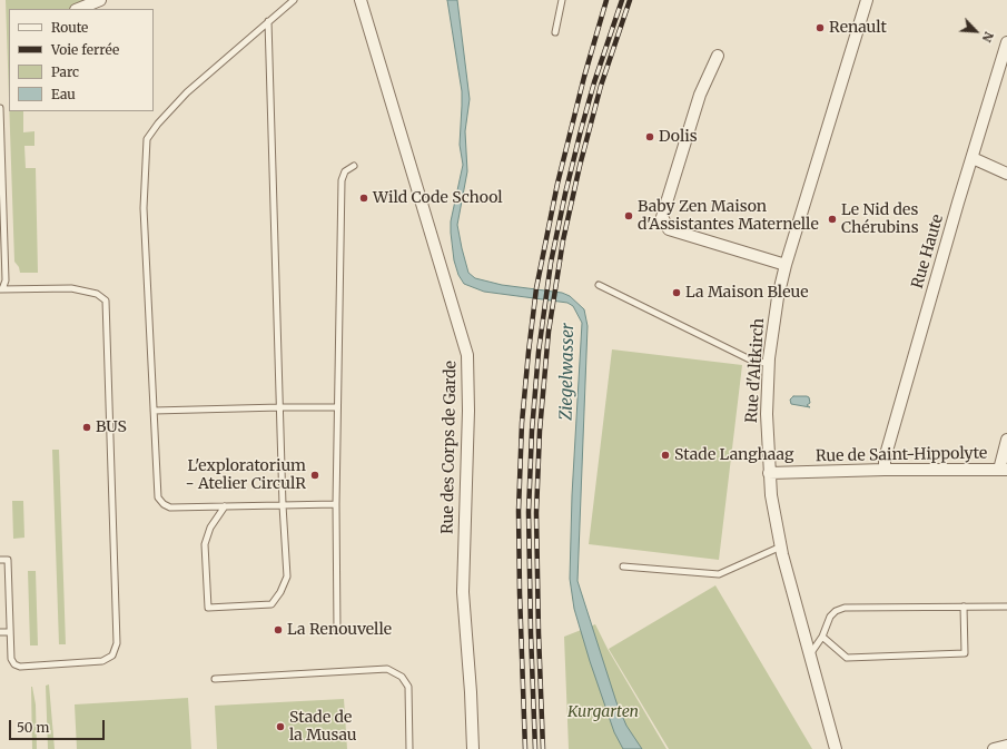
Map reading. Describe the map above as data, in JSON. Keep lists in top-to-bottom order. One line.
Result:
{"streets":{"street":["Rue Haute","Rue d'Altkirch","Rue des Corps de Garde","Rue de Saint-Hippolyte"]},"crossings":[["Rue Haute","Rue de Saint-Hippolyte"],["Rue d'Altkirch","Rue de Saint-Hippolyte"]],"water":["Ziegelwasser"],"parks":["Kurgarten"],"places":["Renault","Dolis","Wild Code School","Baby Zen Maison d'Assistantes Maternelle","Le Nid des Chérubins","La Maison Bleue","BUS","Stade Langhaag","L'exploratorium - Atelier CirculR","La Renouvelle","Stade de la Musau"],"legend":["Route","Voie ferrée","Parc","Eau"],"scale_bar":"50 m","north":"bottom right"}
